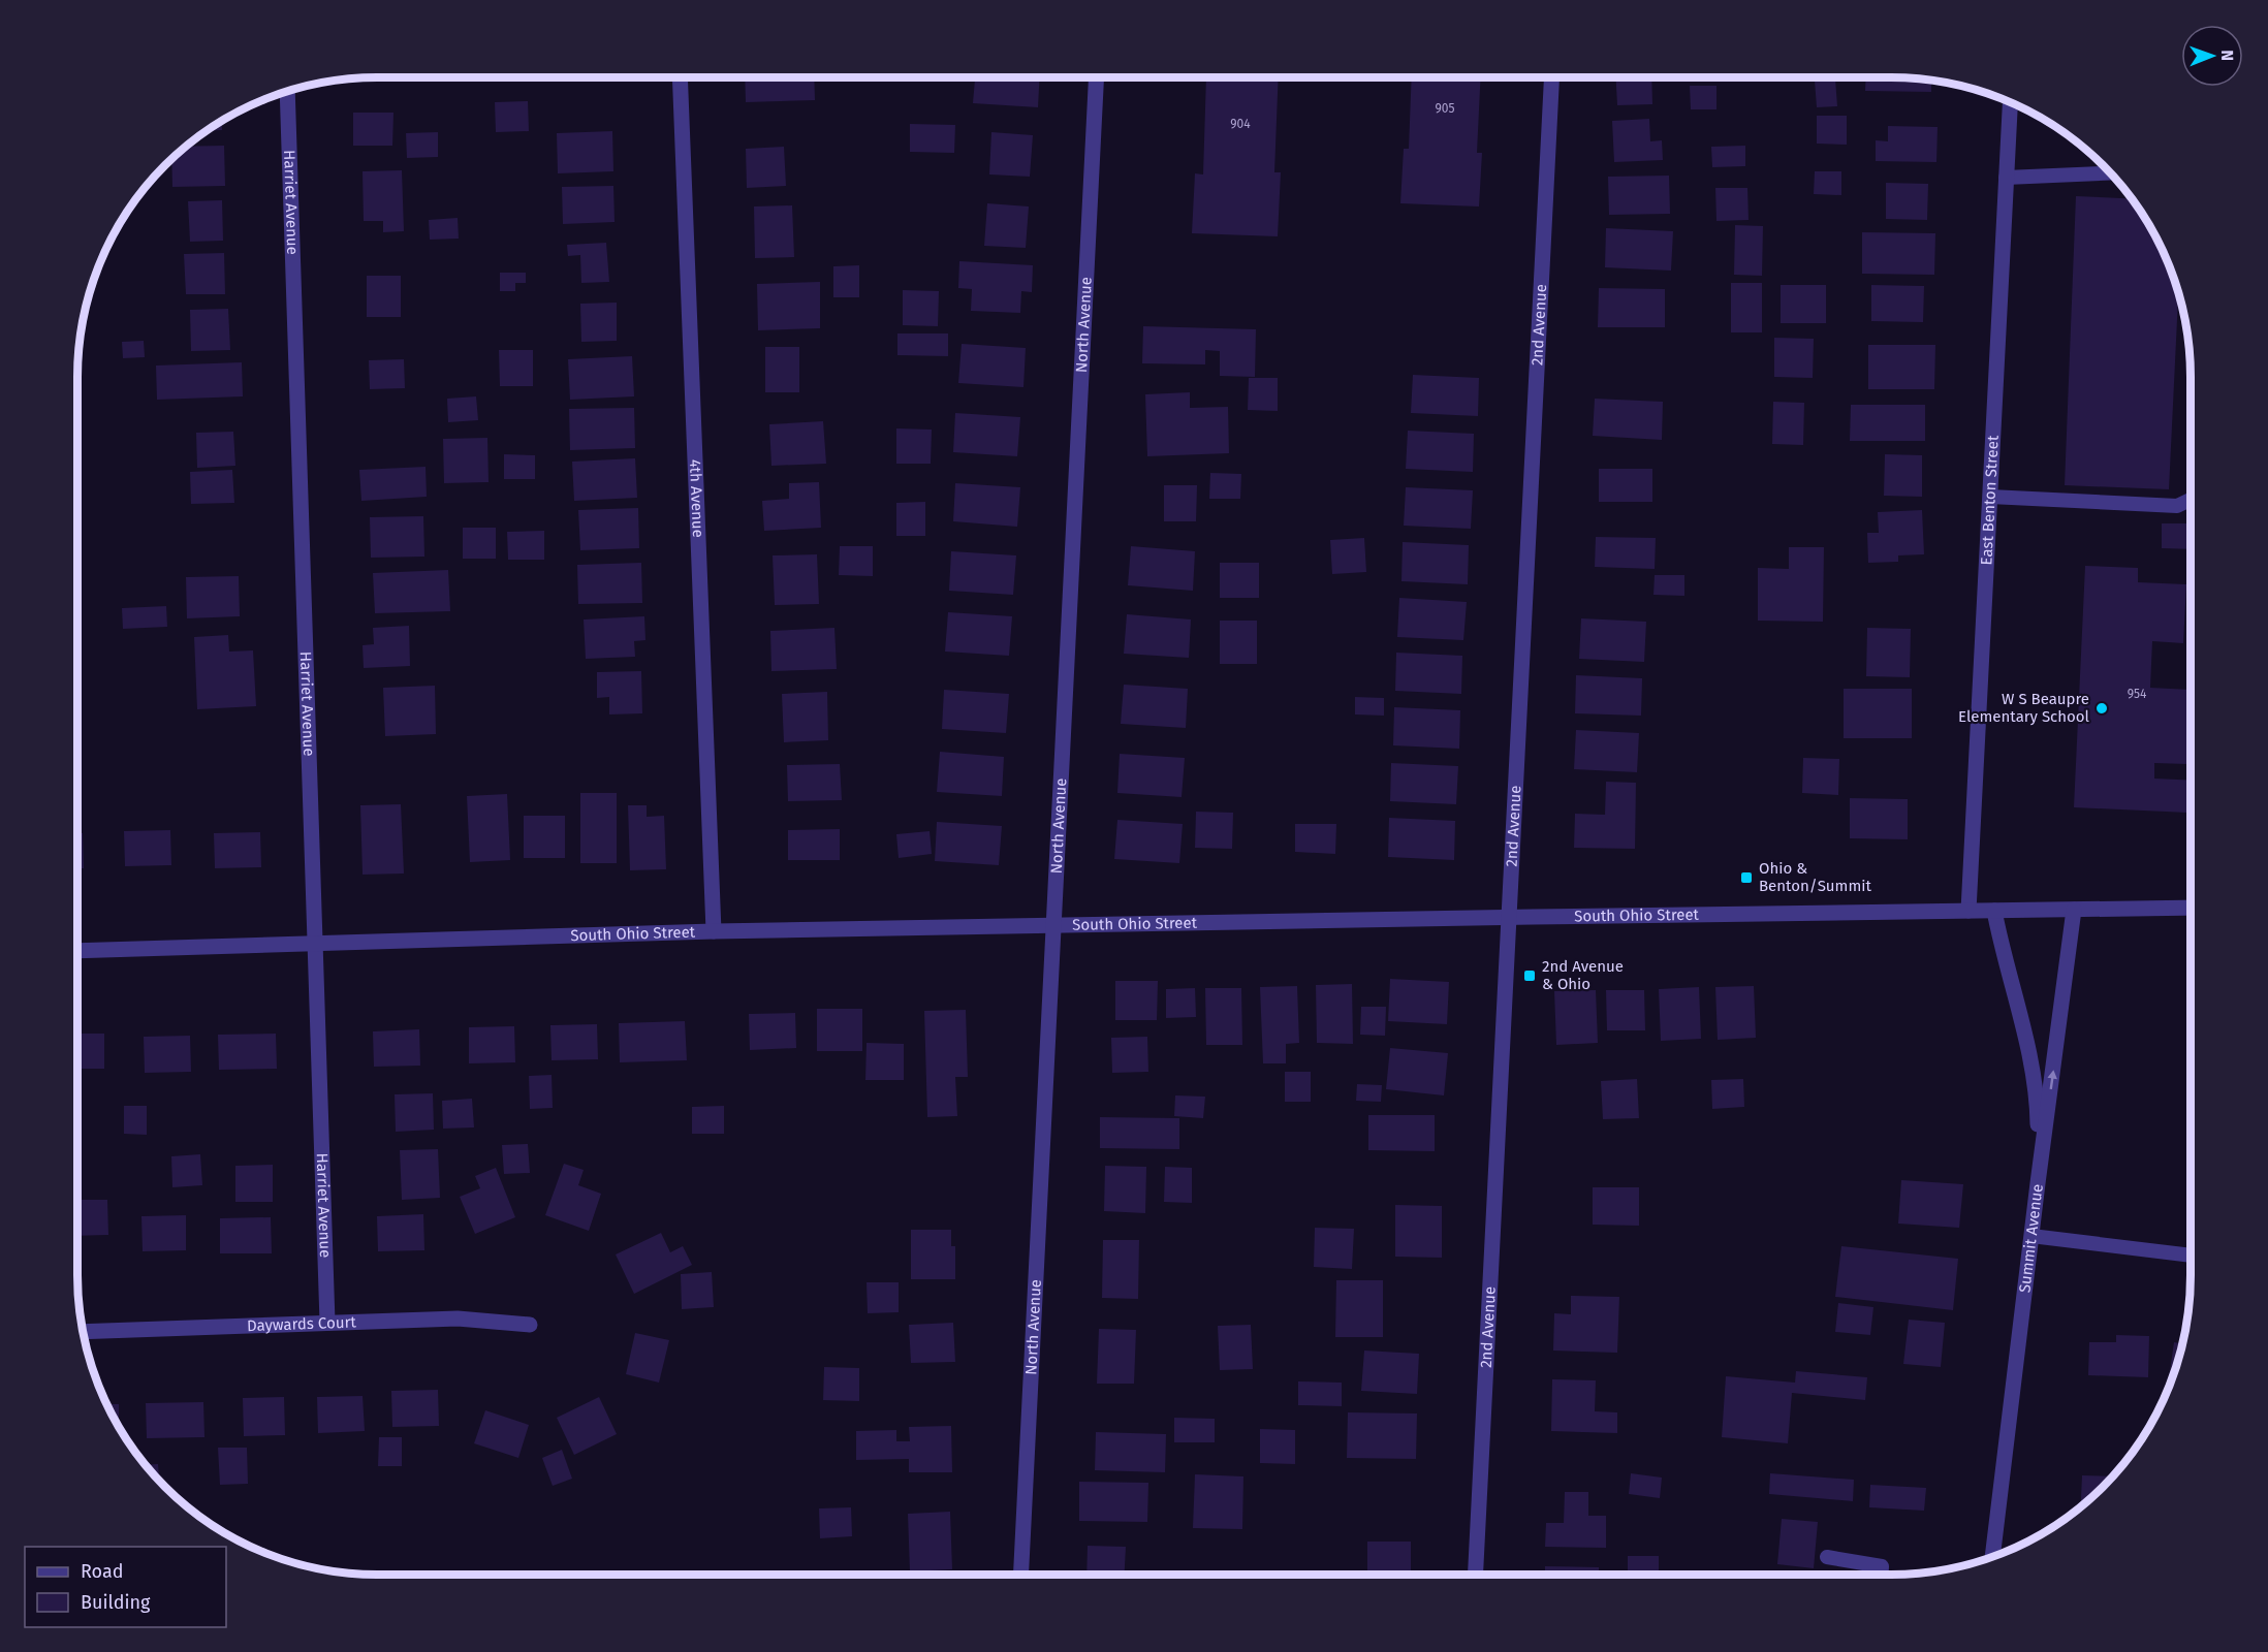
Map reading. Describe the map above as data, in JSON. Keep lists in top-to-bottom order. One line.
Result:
{"streets":{"street":["Harriet Avenue","North Avenue","2nd Avenue","4th Avenue","East Benton Street","South Ohio Street","Summit Avenue","Daywards Court"]},"crossings":[["Harriet Avenue","South Ohio Street"],["Harriet Avenue","Daywards Court"],["North Avenue","South Ohio Street"],["2nd Avenue","South Ohio Street"],["4th Avenue","South Ohio Street"],["East Benton Street","South Ohio Street"],["South Ohio Street","Summit Avenue"]],"places":{"other":["W S Beaupre Elementary School"],"transit":["Ohio & Benton/Summit","2nd Avenue & Ohio"]},"house_numbers":["905","904","954"],"legend":["Road","Building"],"north":"right"}
